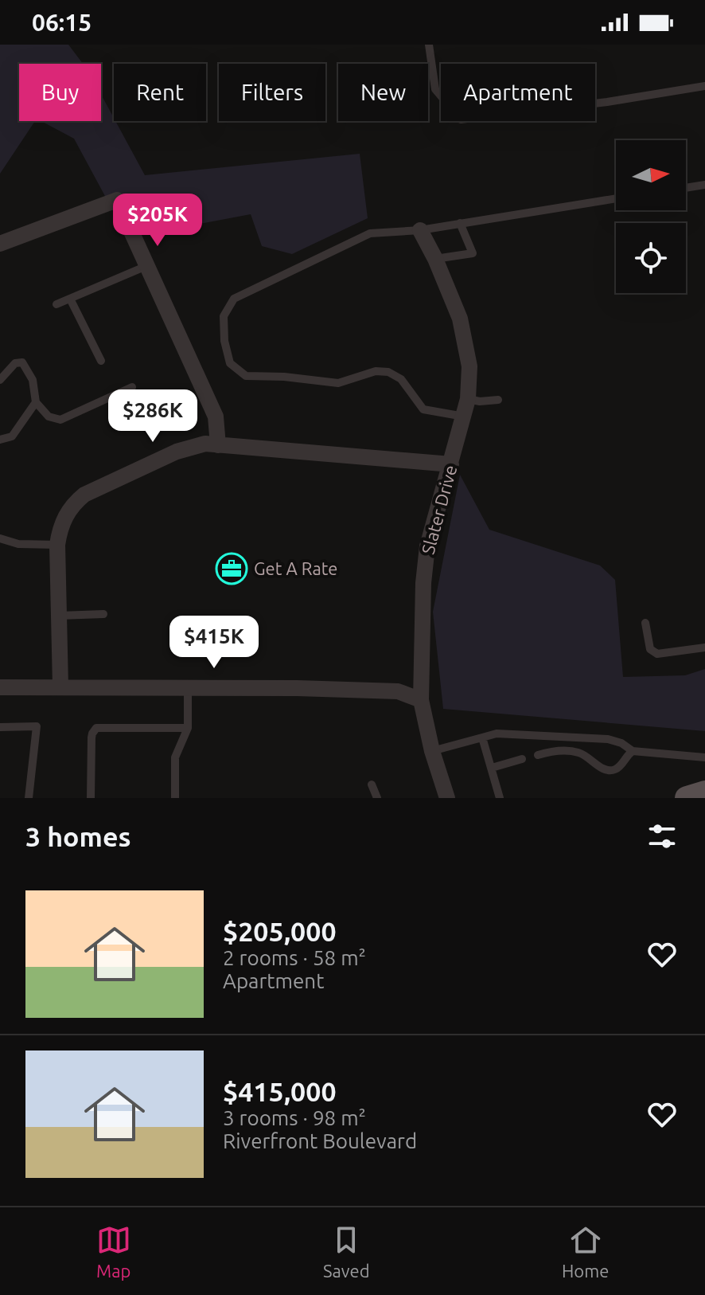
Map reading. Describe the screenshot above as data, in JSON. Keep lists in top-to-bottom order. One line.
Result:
{"streets":{"street":["Slater Drive"]},"places":{"office":["Get A Rate"]},"north":"right","page":{"status":"06:15","chip":["Buy","Rent","Filters","New","Apartment"],"price":["$205K","$286K","$415K"],"heading":"3 homes","list":[{"name":"$205,000","note":"2 rooms · 58 m² · Apartment"},{"name":"$415,000","note":"3 rooms · 98 m² · Riverfront Boulevard"}],"tabs":["Map","Saved","Home"]}}
